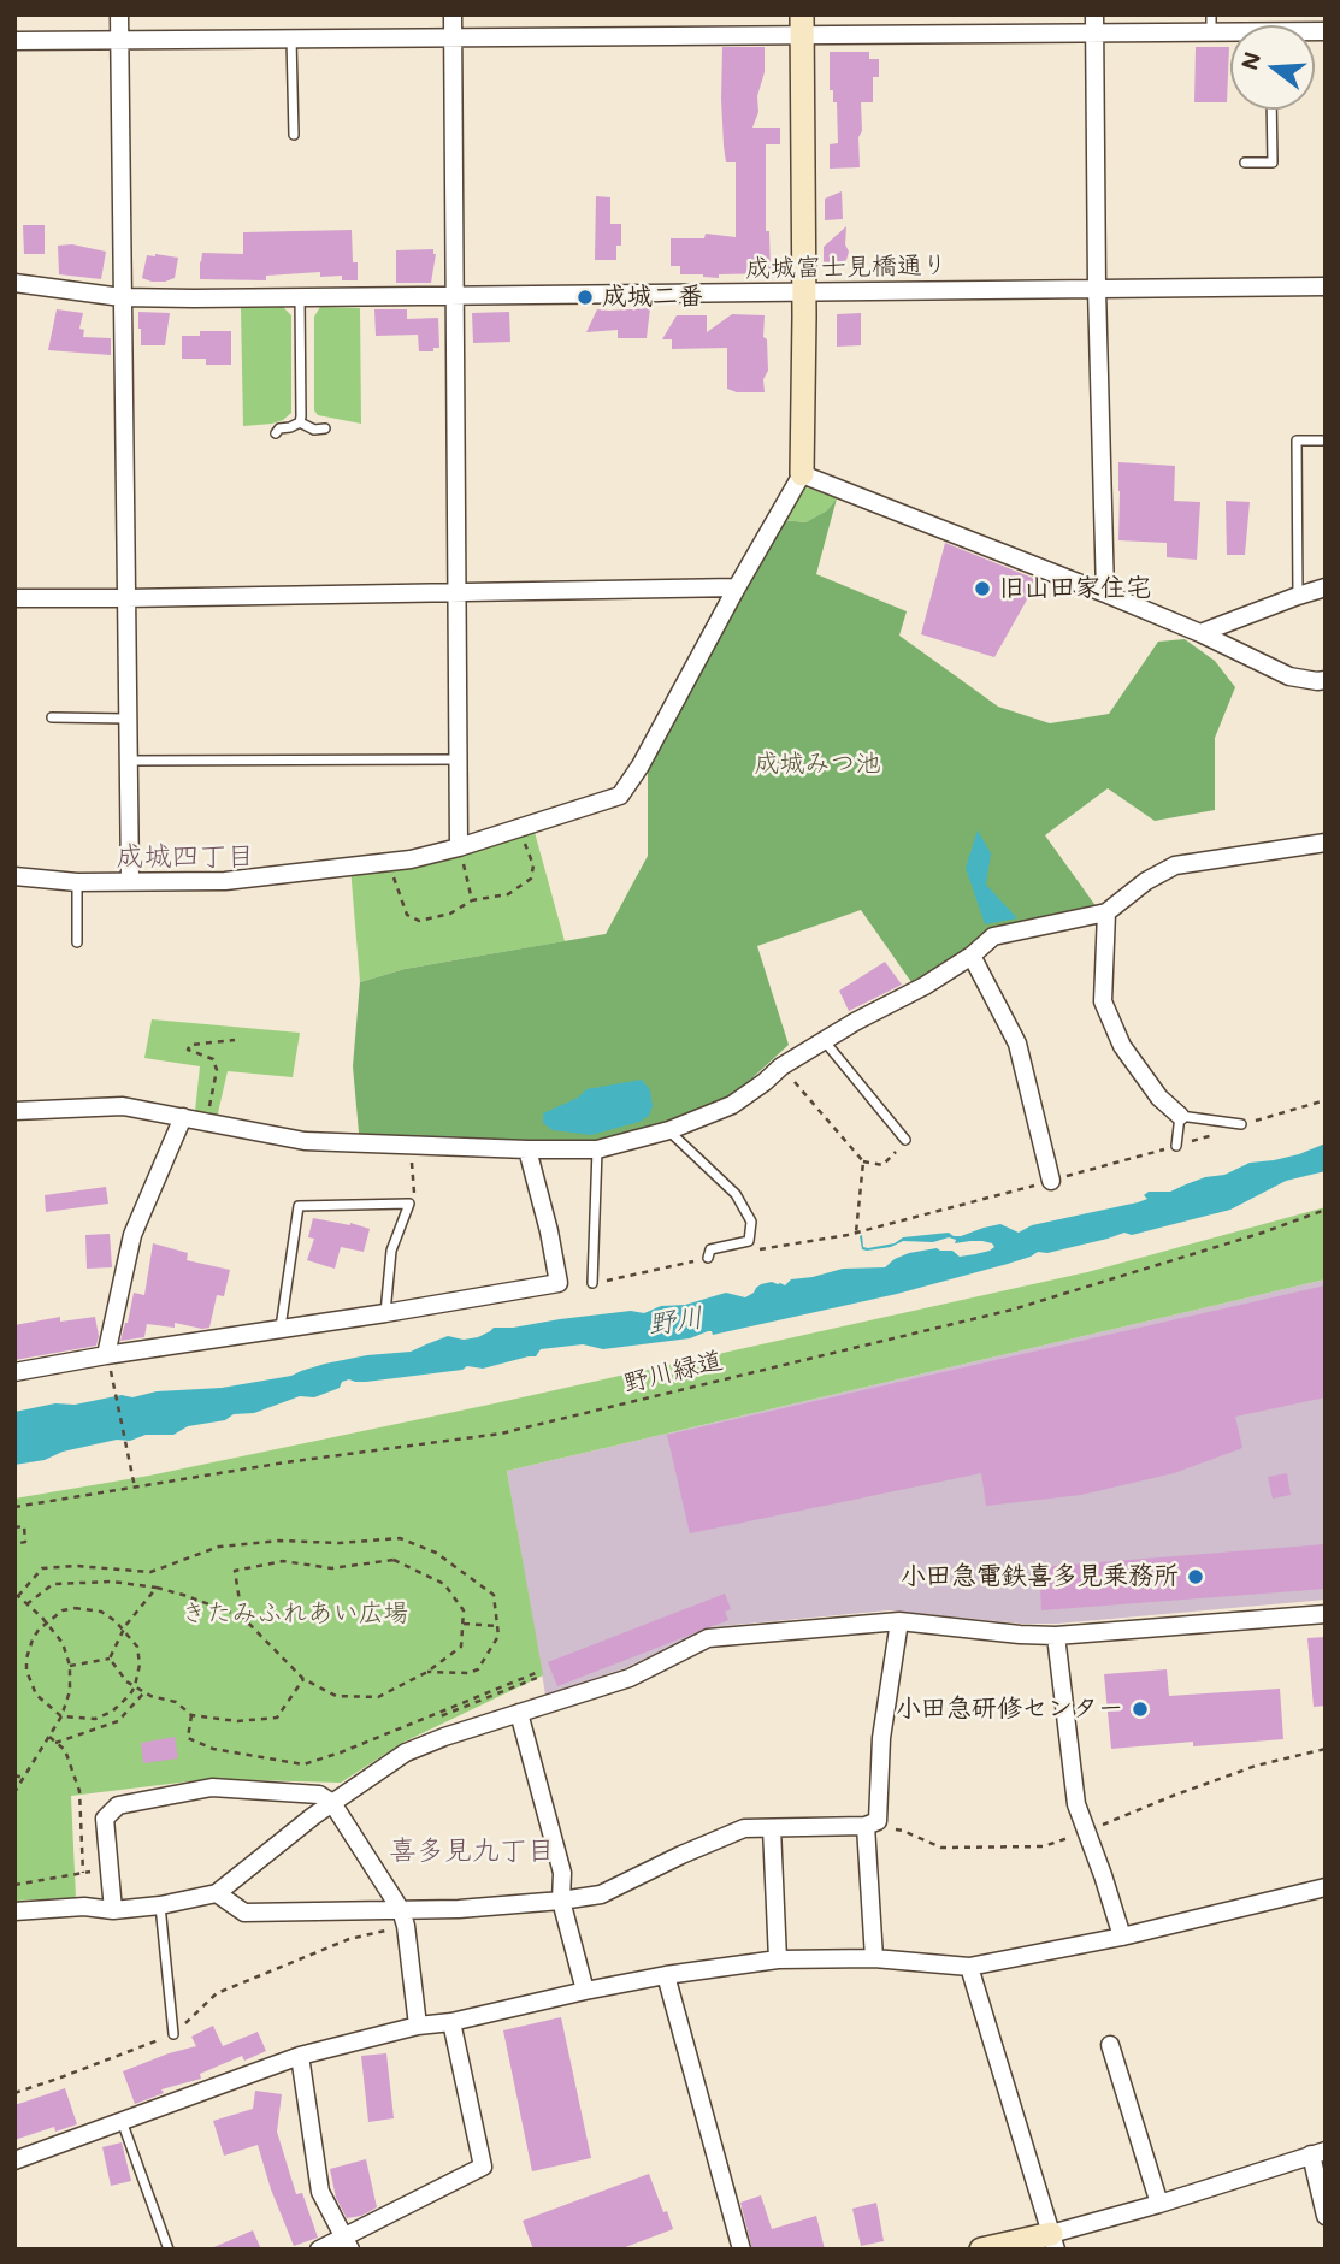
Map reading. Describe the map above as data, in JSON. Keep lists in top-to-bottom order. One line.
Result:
{"streets":{"street":["成城富士見橋通り"],"path":["野川緑道"]},"districts":["成城四丁目","喜多見九丁目"],"water":["野川"],"parks":["成城みつ池","きたみふれあい広場"],"places":["成城二番","旧山田家住宅","小田急電鉄喜多見乗務所","小田急研修センター"],"north":"left"}
